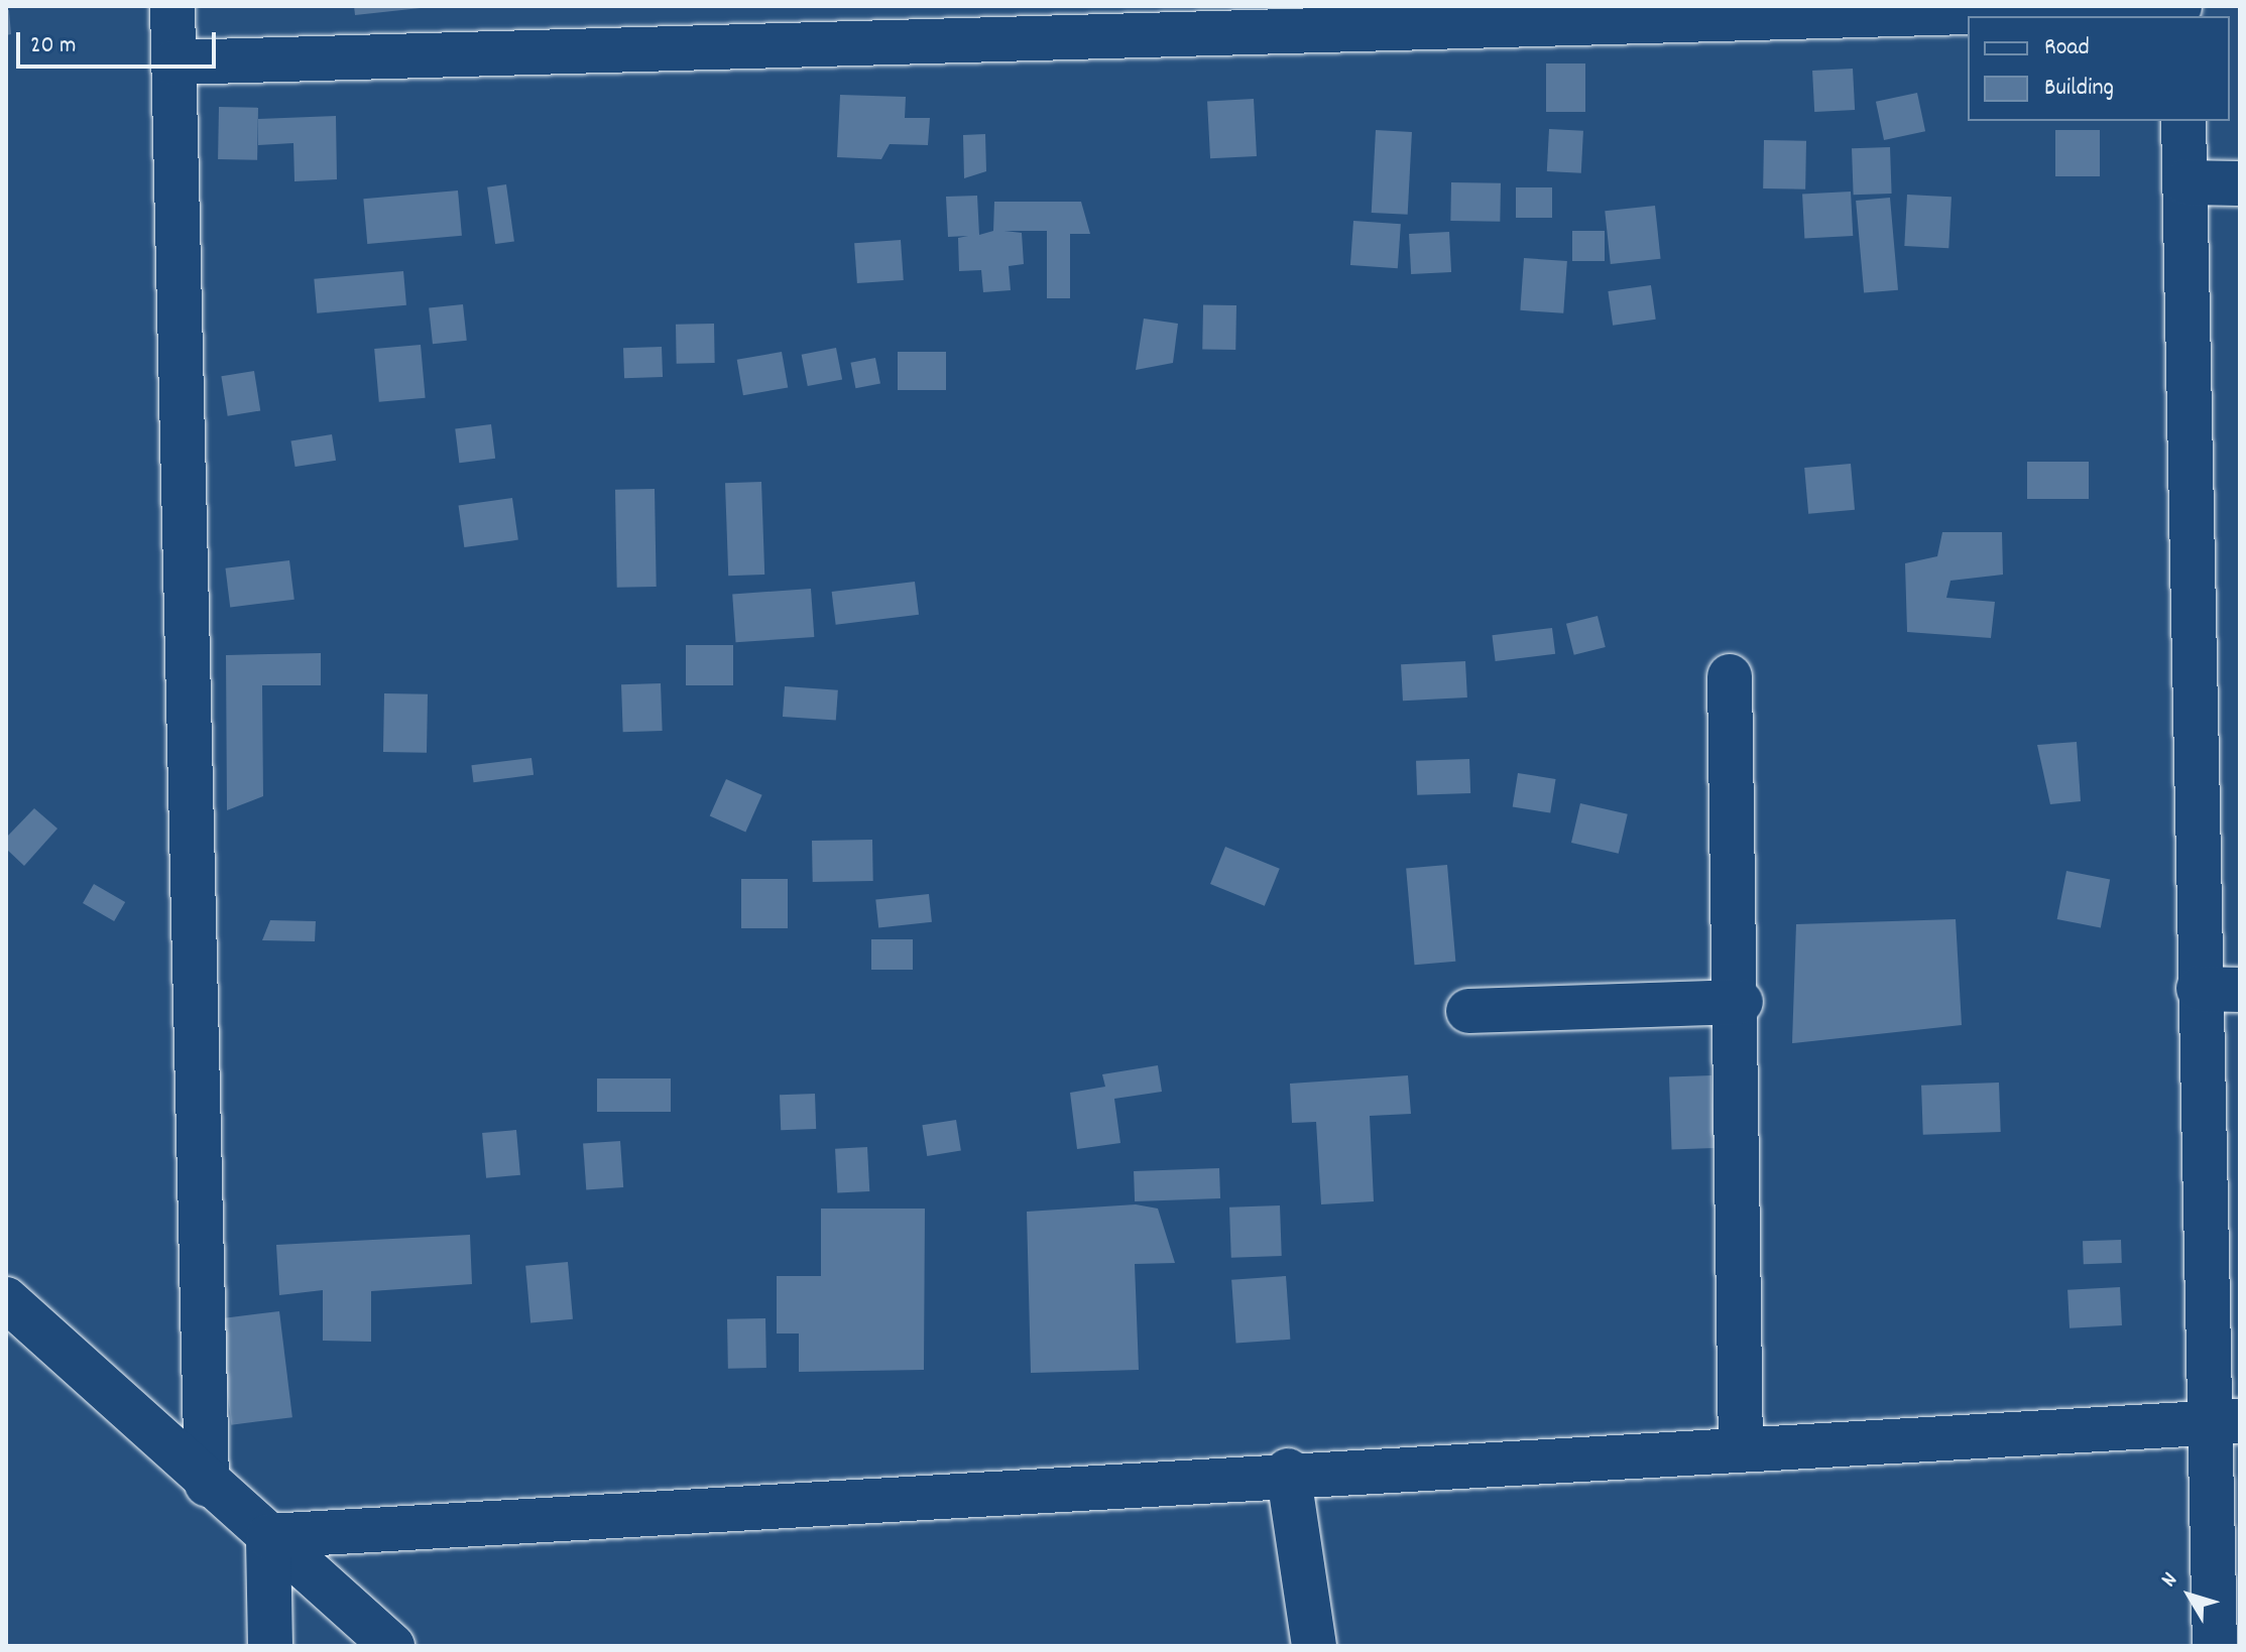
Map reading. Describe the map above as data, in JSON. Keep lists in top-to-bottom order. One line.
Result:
{"legend":["Road","Building"],"scale_bar":"20 m","north":"top left"}
